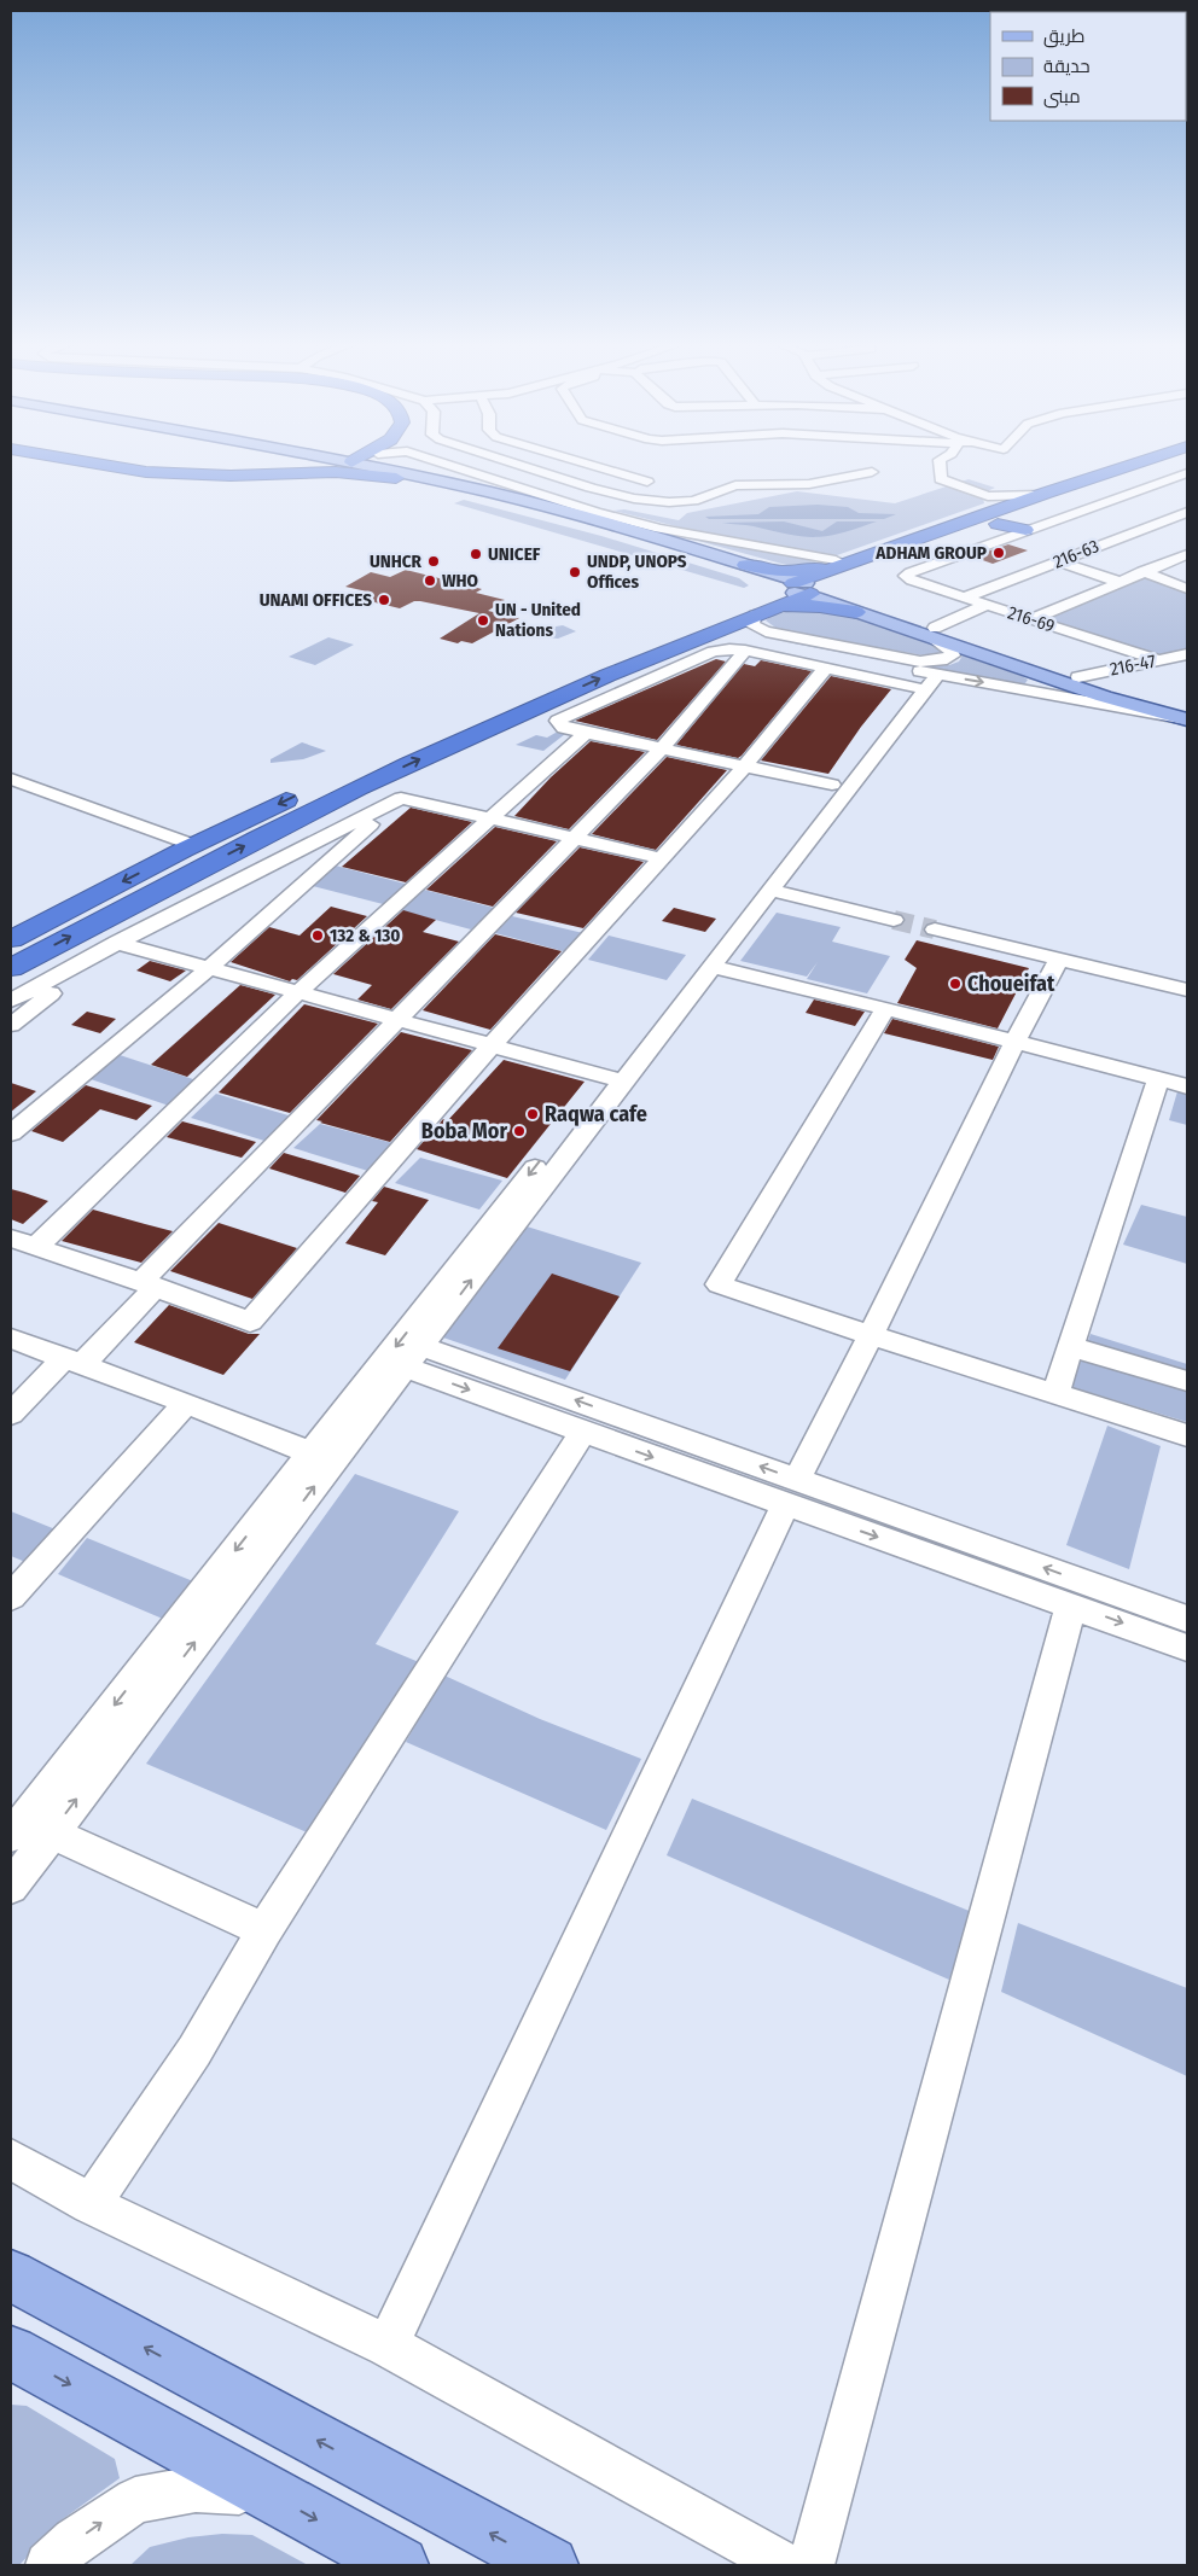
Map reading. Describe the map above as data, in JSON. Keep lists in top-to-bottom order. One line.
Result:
{"streets":{"street":["216-63","216-69","216-47"]},"crossings":[["216-63","216-69"],["216-69","216-47"]],"places":["ADHAM GROUP","UNICEF","UNHCR","UNDP, UNOPS Offices","WHO","UNAMI OFFICES","UN - United Nations","132 & 130","Choueifat","Raqwa cafe","Boba Mor"],"legend":["طريق","حديقة","مبنى"]}
